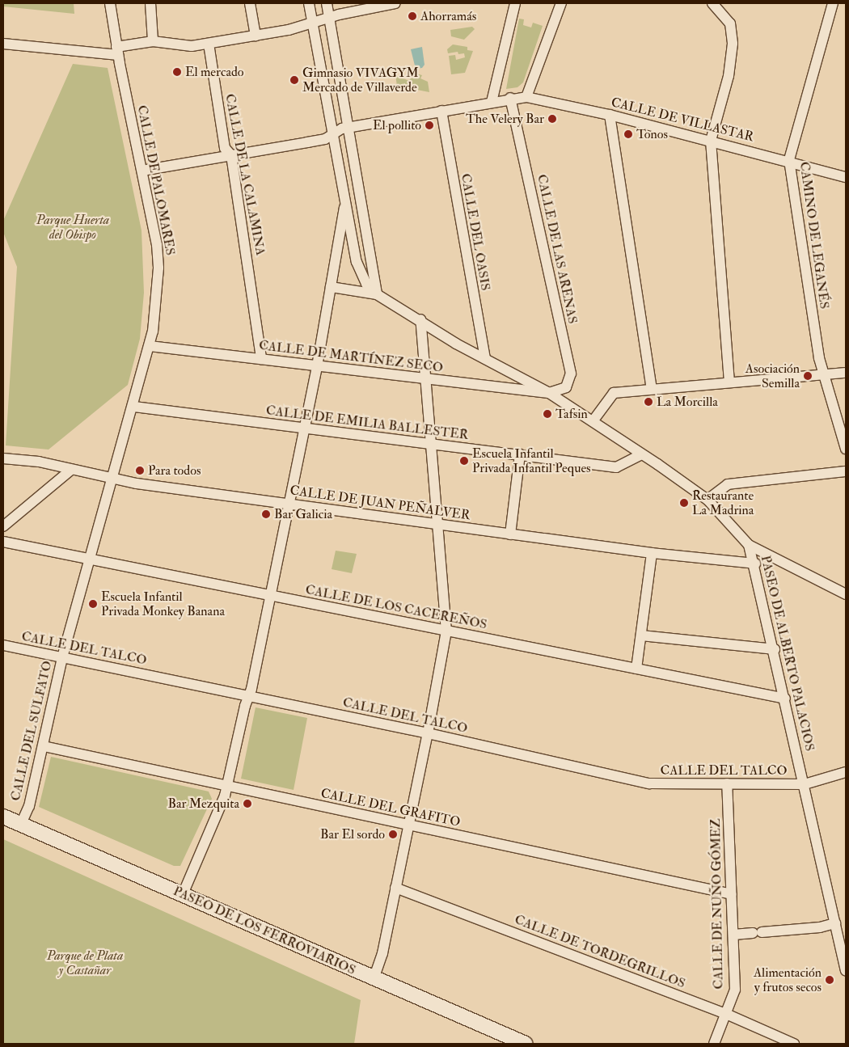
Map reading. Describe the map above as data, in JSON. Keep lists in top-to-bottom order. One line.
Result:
{"streets":{"main road":["PASEO DE LOS FERROVIARIOS"],"street":["CALLE DE VILLASTAR","CALLE DE LA CALAMINA","CALLE DE PALOMARES","CALLE DEL OASIS","CAMINO DE LEGANÉS","CALLE DE LAS ARENAS","CALLE DE MARTÍNEZ SECO","CALLE DE EMILIA BALLESTER","CALLE DE JUAN PEÑALVER","CALLE DE LOS CACEREÑOS","CALLE DEL TALCO","PASEO DE ALBERTO PALACIOS","CALLE DEL SULFATO","CALLE DEL GRAFITO","CALLE DE NUÑO GÓMEZ","CALLE DE TORDEGRILLOS"]},"crossings":[["CALLE DE VILLASTAR","CALLE DE LA CALAMINA"],["CALLE DE VILLASTAR","CALLE DE PALOMARES"],["CALLE DE VILLASTAR","CALLE DEL OASIS"],["CALLE DE VILLASTAR","CAMINO DE LEGANÉS"],["CALLE DE VILLASTAR","CALLE DE LAS ARENAS"],["CALLE DE VILLASTAR","PASEO DE ALBERTO PALACIOS"],["CALLE DE LA CALAMINA","CALLE DE MARTÍNEZ SECO"],["CALLE DE PALOMARES","CALLE DE MARTÍNEZ SECO"],["CALLE DE PALOMARES","CALLE DE EMILIA BALLESTER"],["CALLE DE PALOMARES","CALLE DE JUAN PEÑALVER"],["CALLE DE PALOMARES","CALLE DEL SULFATO"],["CALLE DEL OASIS","PASEO DE ALBERTO PALACIOS"],["CALLE DE LAS ARENAS","CALLE DE MARTÍNEZ SECO"],["CALLE DE LAS ARENAS","PASEO DE ALBERTO PALACIOS"],["CALLE DE MARTÍNEZ SECO","PASEO DE ALBERTO PALACIOS"],["CALLE DE EMILIA BALLESTER","PASEO DE ALBERTO PALACIOS"],["CALLE DE JUAN PEÑALVER","PASEO DE ALBERTO PALACIOS"],["CALLE DE JUAN PEÑALVER","CALLE DEL SULFATO"],["CALLE DE LOS CACEREÑOS","PASEO DE ALBERTO PALACIOS"],["CALLE DE LOS CACEREÑOS","CALLE DEL SULFATO"],["CALLE DEL TALCO","PASEO DE ALBERTO PALACIOS"],["CALLE DEL TALCO","CALLE DEL SULFATO"],["CALLE DEL TALCO","CALLE DE NUÑO GÓMEZ"],["CALLE DEL SULFATO","CALLE DEL GRAFITO"],["CALLE DEL SULFATO","PASEO DE LOS FERROVIARIOS"],["CALLE DEL GRAFITO","CALLE DE NUÑO GÓMEZ"],["CALLE DE NUÑO GÓMEZ","CALLE DE TORDEGRILLOS"]],"parks":["Parque Huerta del Obispo","Parque de Plata y Castañar"],"places":["Ahorramás","El mercado","Gimnasio VIVAGYM Mercado de Villaverde","The Velery Bar","El pollito","Tonos","Asociación Semilla","La Morcilla","Tafsin","Escuela Infantil Privada Infantil Peques","Para todos","Restaurante La Madrina","Bar Galicia","Escuela Infantil Privada Monkey Banana","Bar Mezquita","Bar El sordo","Alimentación y frutos secos"]}
